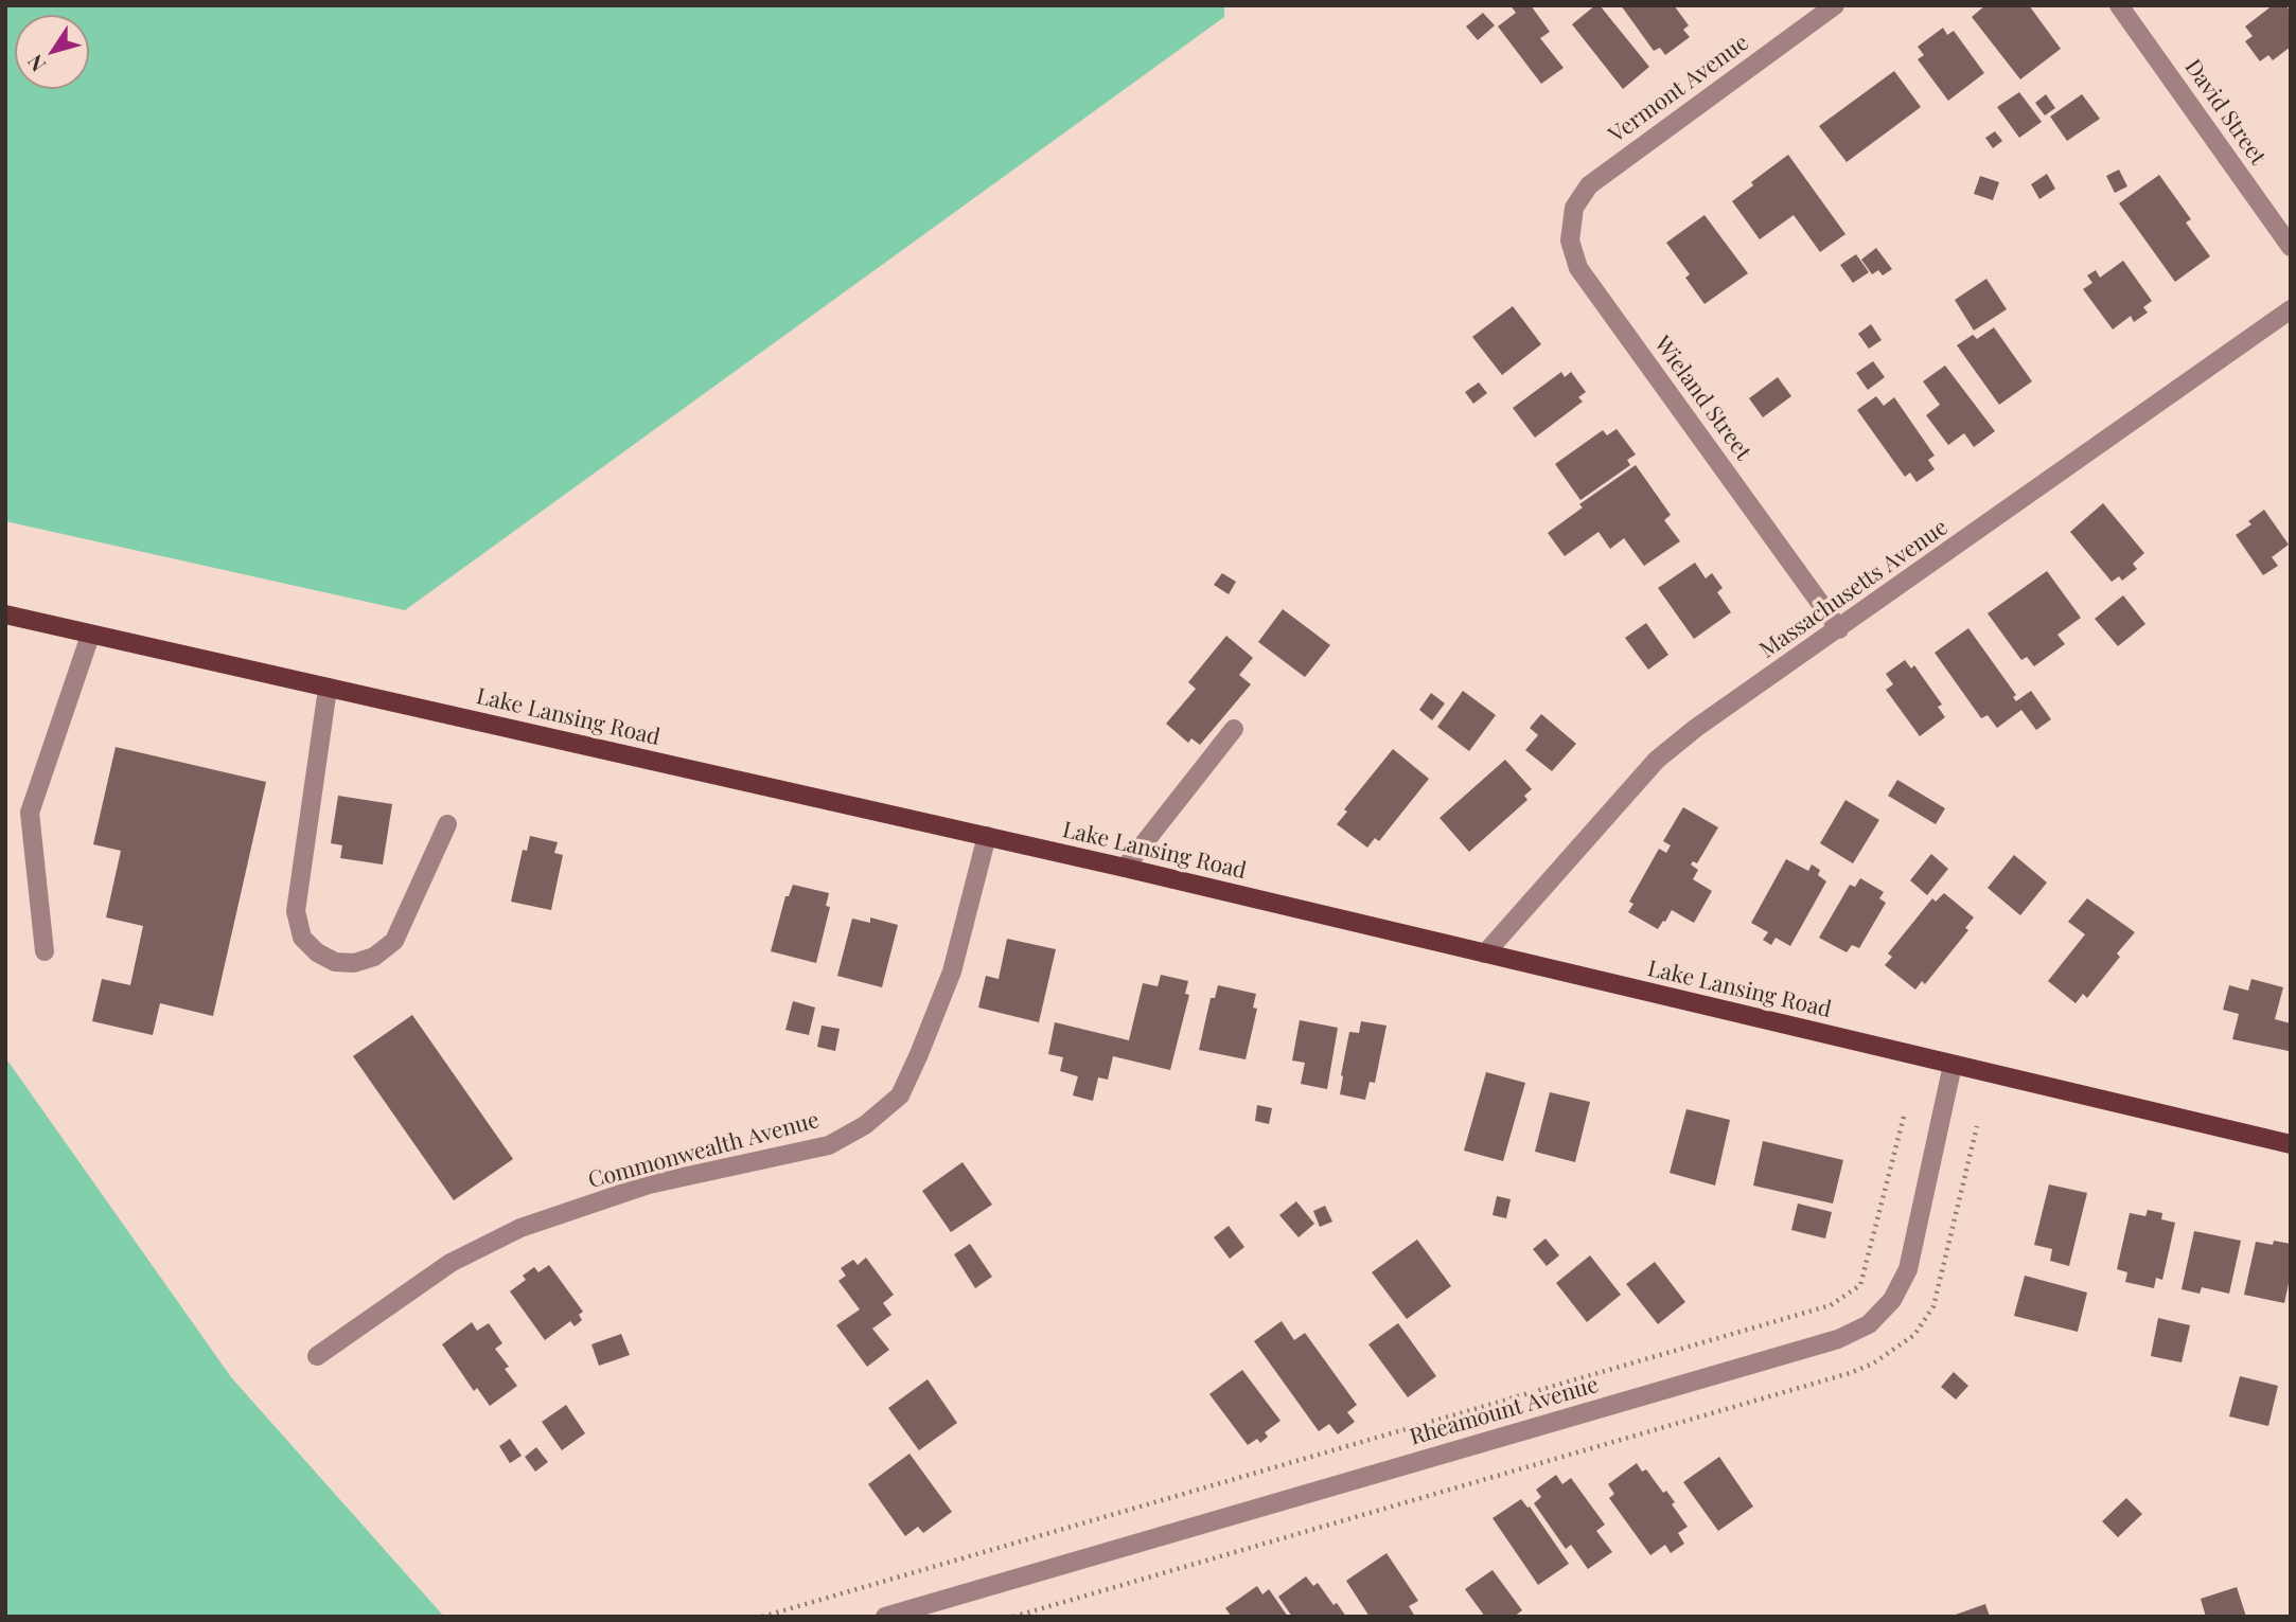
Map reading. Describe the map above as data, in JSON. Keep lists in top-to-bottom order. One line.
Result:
{"streets":{"main road":["Lake Lansing Road"],"street":["Vermont Avenue","David Street","Wieland Street","Massachusetts Avenue","Commonwealth Avenue","Rheamount Avenue"]},"crossings":[["Vermont Avenue","Wieland Street"],["Wieland Street","Massachusetts Avenue"],["Massachusetts Avenue","Lake Lansing Road"],["Lake Lansing Road","Commonwealth Avenue"],["Lake Lansing Road","Rheamount Avenue"]],"north":"bottom left"}
